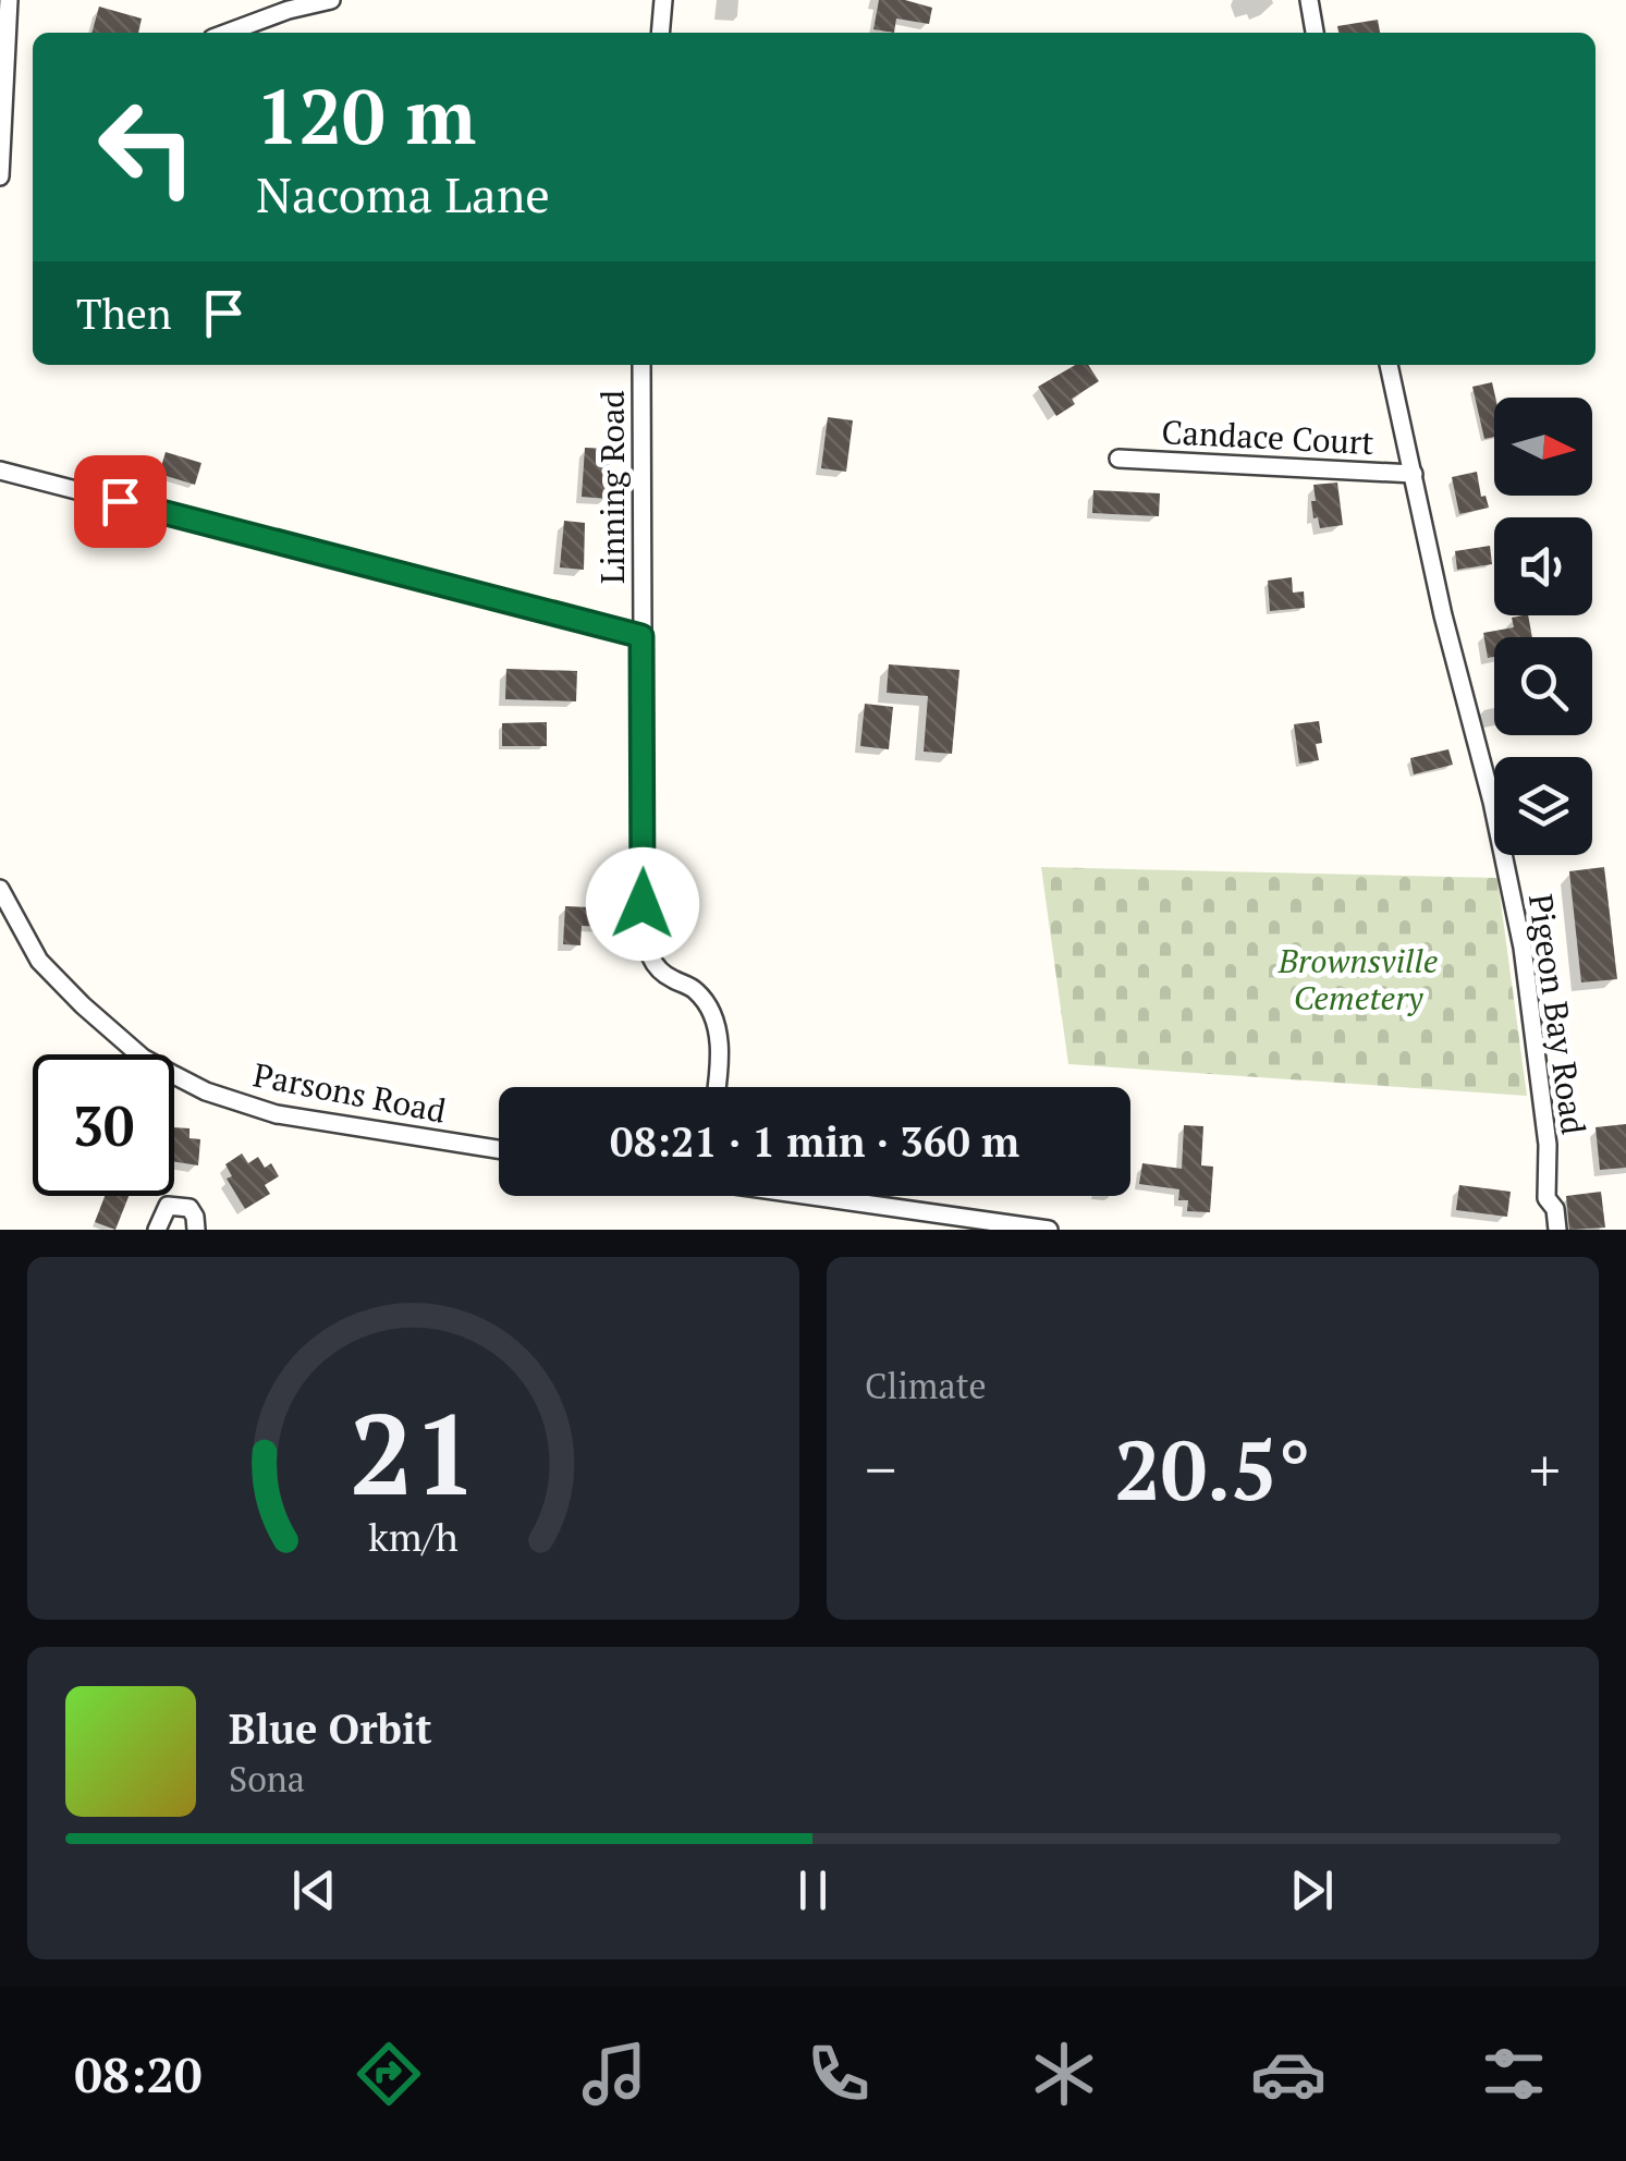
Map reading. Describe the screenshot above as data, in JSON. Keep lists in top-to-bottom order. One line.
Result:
{"streets":{"street":["Candace Court","Linning Road","Pigeon Bay Road","Parsons Road"]},"crossings":[["Candace Court","Pigeon Bay Road"]],"parks":["Brownsville Cemetery"],"north":"right","page":{"turn":["120 m","Nacoma Lane"],"then":"Then","limit":"30","trip":"08:21 · 1 min · 360 m","tile":"Climate","heat":["−","20.5°","+"],"song":["Blue Orbit","Sona"],"tabs":"08:20","gauge":["21","km/h"]}}
